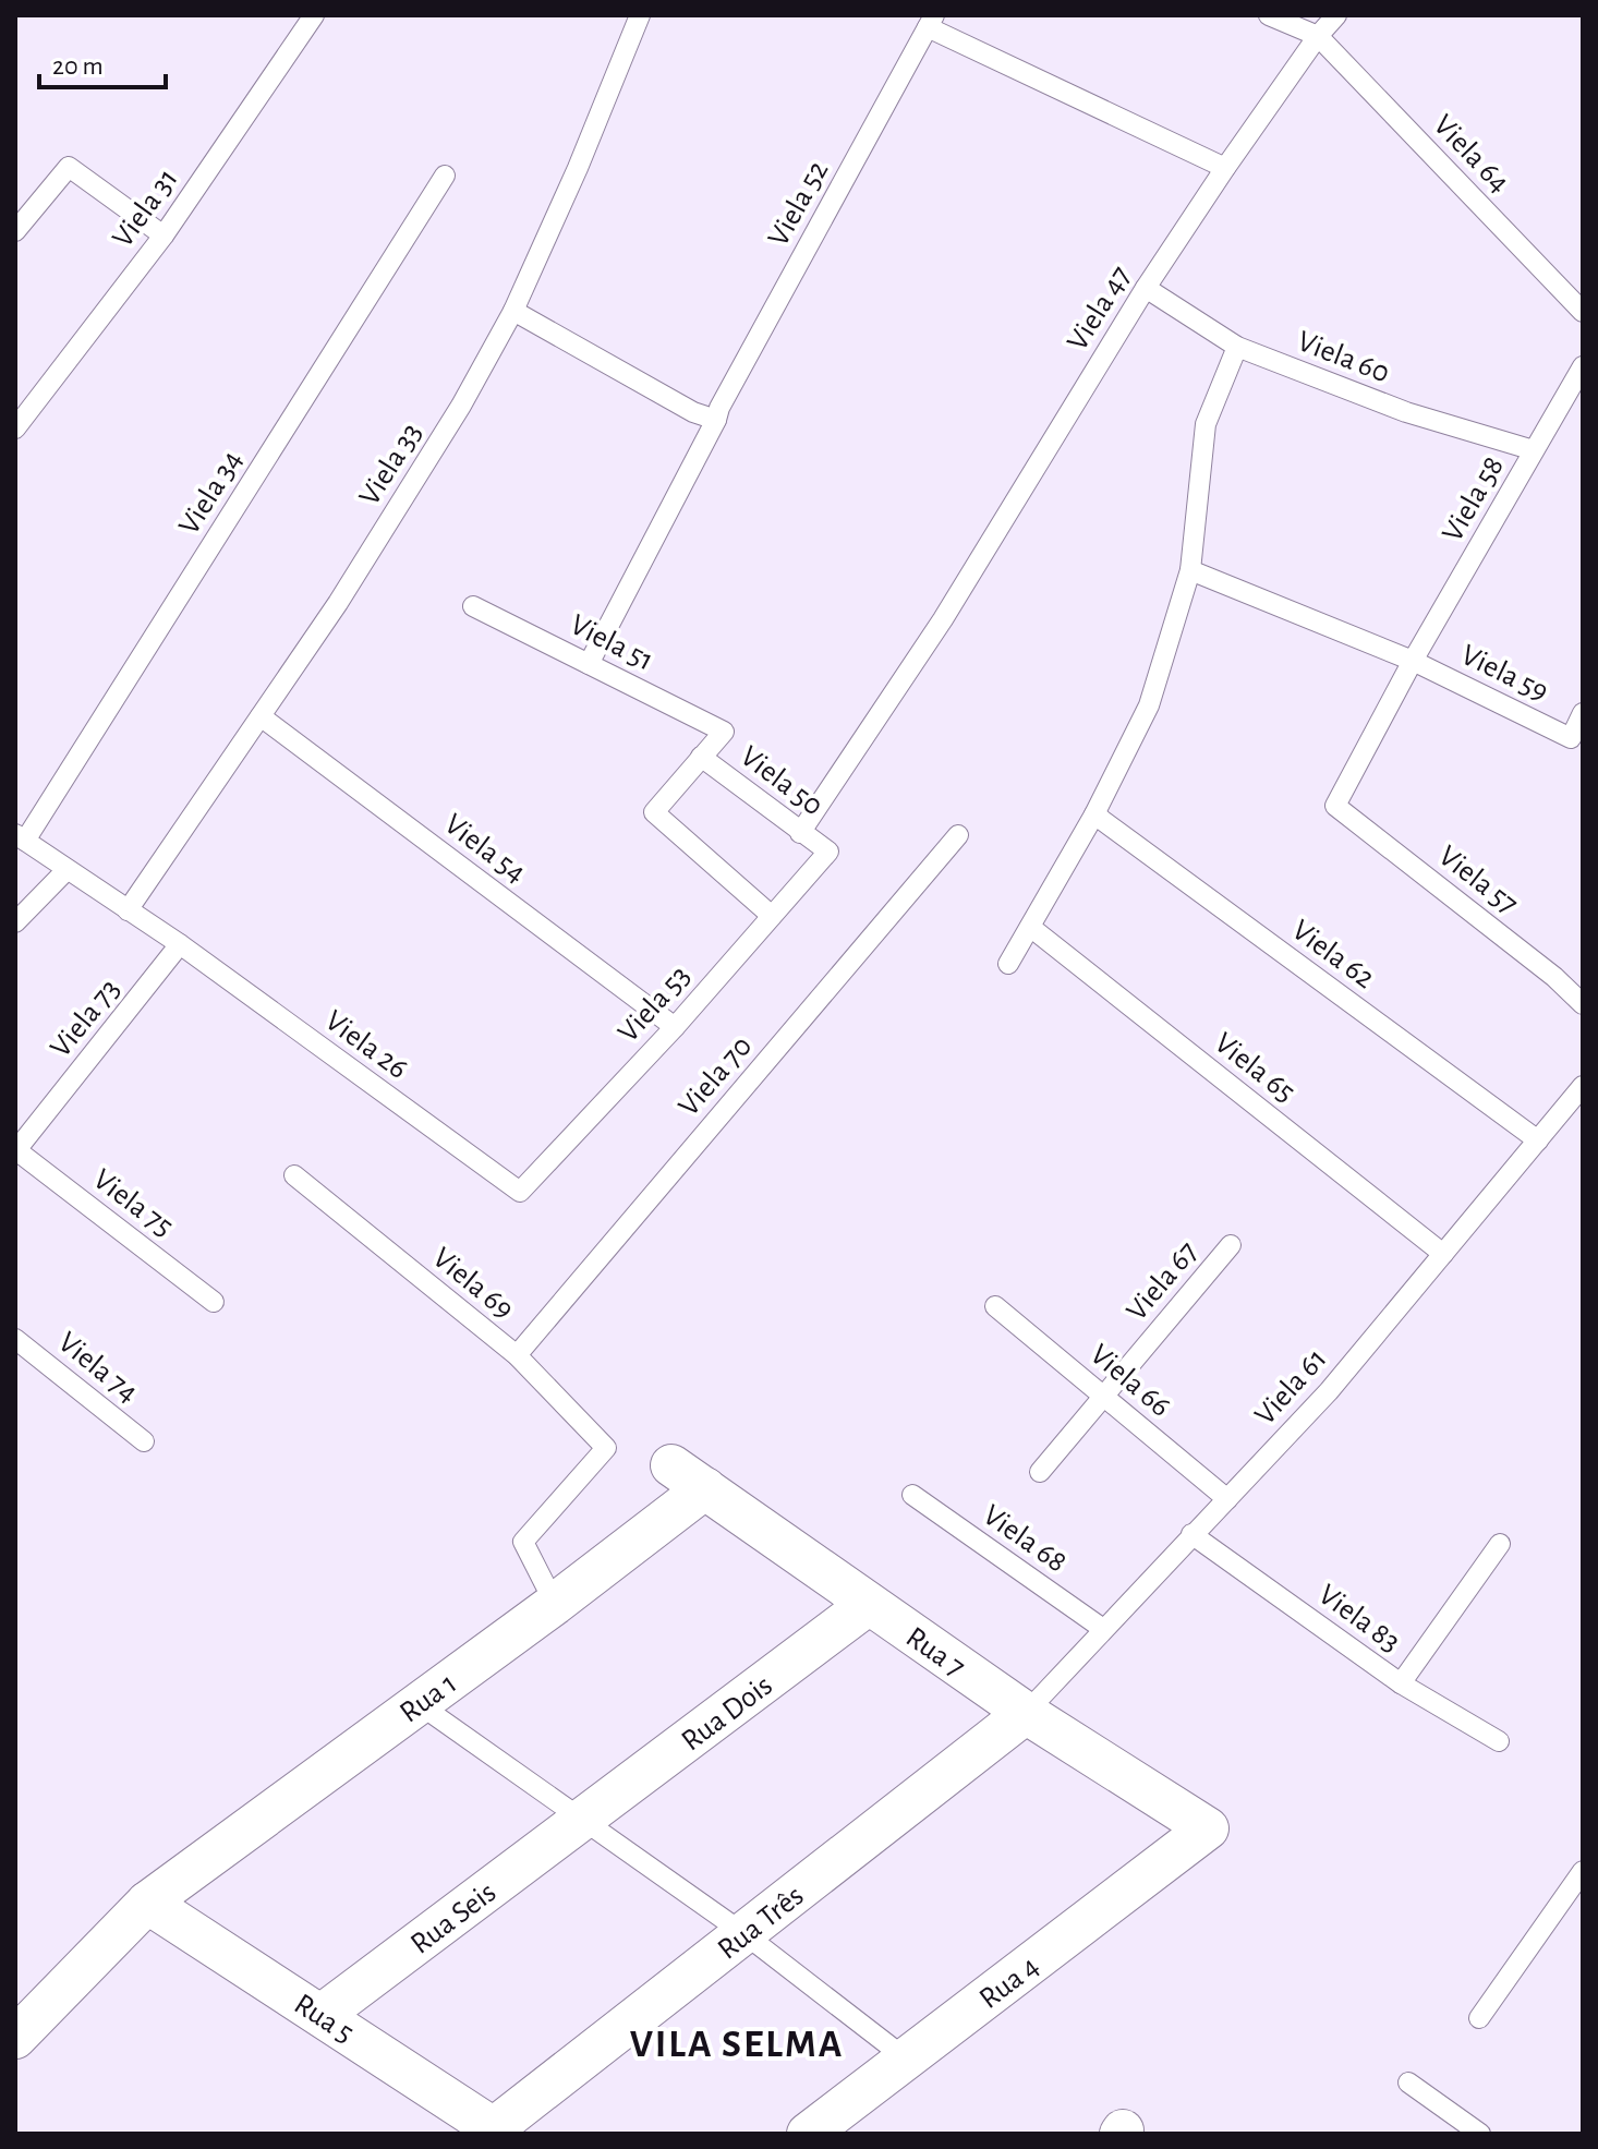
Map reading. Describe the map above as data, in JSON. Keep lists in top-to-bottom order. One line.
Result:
{"streets":{"street":["Rua 7","Rua 1","Rua Dois","Rua Seis","Rua Três","Rua 4","Rua 5"],"lane":["Viela 64","Viela 52","Viela 31","Viela 47","Viela 60","Viela 33","Viela 34","Viela 58","Viela 51","Viela 59","Viela 50","Viela 54","Viela 57","Viela 62","Viela 53","Viela 73","Viela 26","Viela 65","Viela 70","Viela 75","Viela 67","Viela 69","Viela 74","Viela 66","Viela 61","Viela 68","Viela 83"]},"crossings":[["Viela 64","Viela 47"],["Viela 52","Viela 51"],["Viela 47","Viela 60"],["Viela 47","Viela 50"],["Viela 60","Viela 58"],["Viela 33","Viela 54"],["Viela 33","Viela 26"],["Viela 34","Viela 26"],["Viela 58","Viela 59"],["Viela 58","Viela 57"],["Viela 51","Viela 50"],["Viela 50","Viela 53"],["Viela 54","Viela 53"],["Viela 62","Viela 61"],["Viela 53","Viela 26"],["Viela 73","Viela 26"],["Viela 73","Viela 75"],["Viela 65","Viela 61"],["Viela 70","Viela 69"],["Viela 67","Viela 66"],["Viela 69","Rua 1"],["Viela 66","Viela 61"],["Viela 61","Viela 68"],["Viela 61","Viela 83"],["Viela 61","Rua 7"],["Viela 61","Rua Três"],["Rua 7","Rua 1"],["Rua 7","Rua Dois"],["Rua 7","Rua Três"],["Rua 7","Rua 4"],["Rua 1","Rua 5"],["Rua Dois","Rua Seis"],["Rua Seis","Rua 5"],["Rua Três","Rua 5"]],"districts":["VILA SELMA"],"scale_bar":"20 m"}
